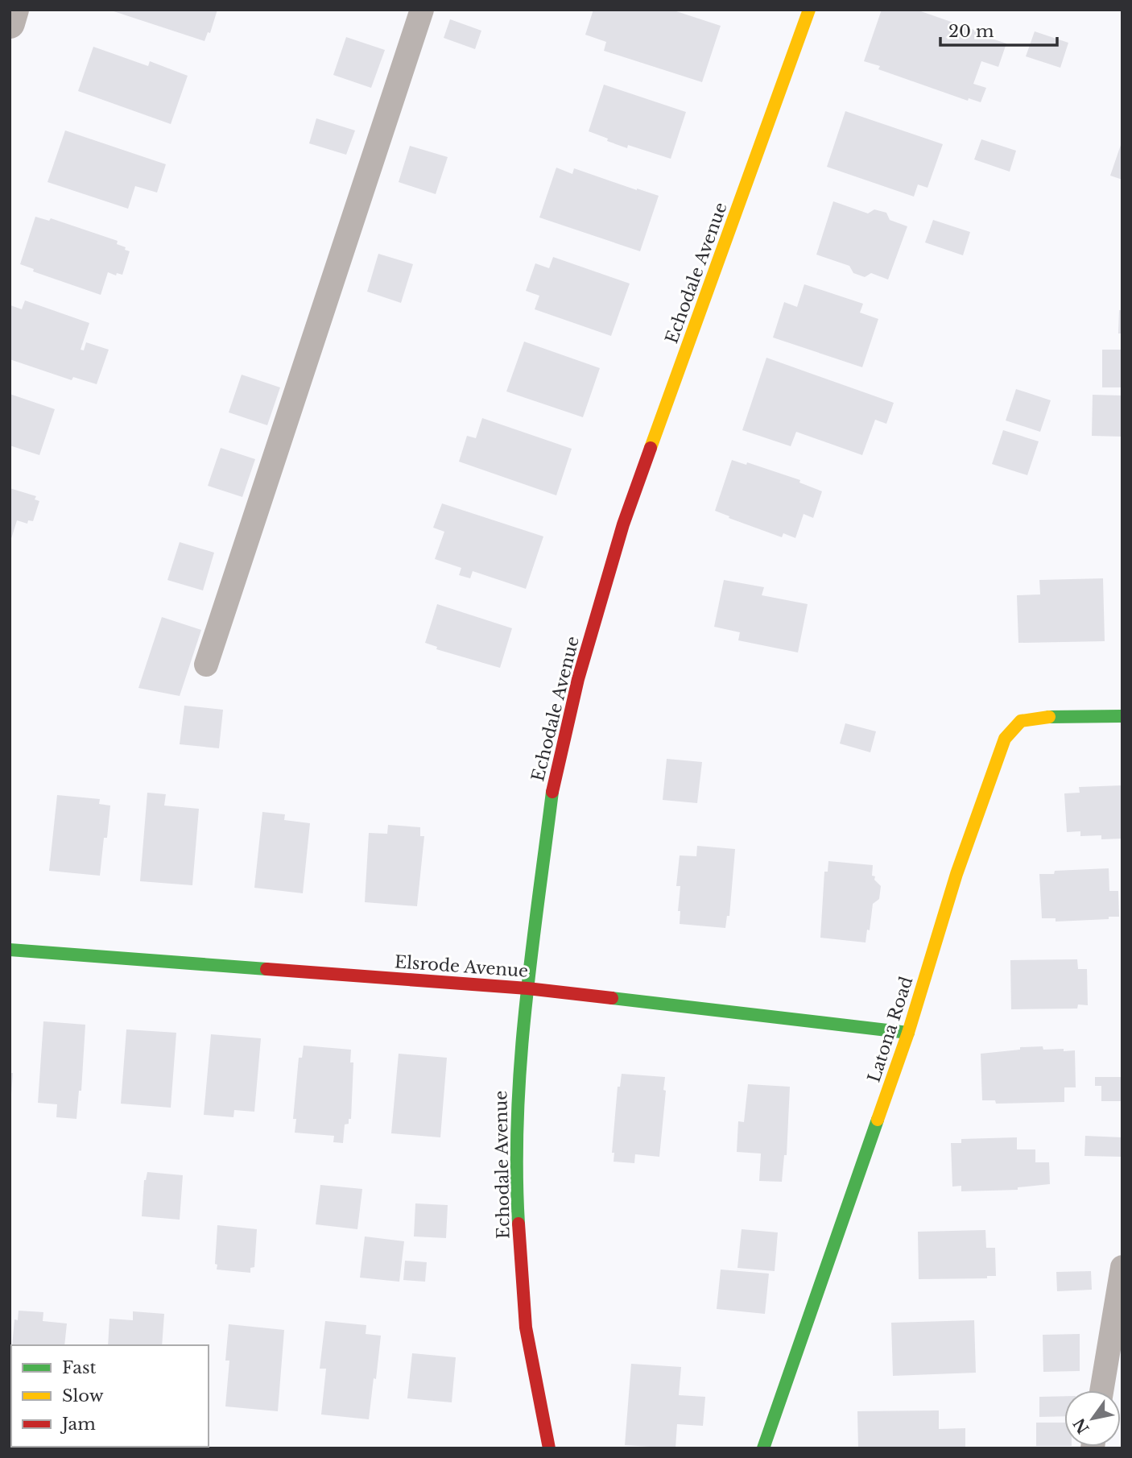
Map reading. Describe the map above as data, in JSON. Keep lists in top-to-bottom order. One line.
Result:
{"streets":{"street":["Echodale Avenue","Elsrode Avenue","Latona Road"]},"crossings":[["Echodale Avenue","Elsrode Avenue"],["Elsrode Avenue","Latona Road"]],"legend":["Fast","Slow","Jam"],"scale_bar":"20 m","north":"bottom left"}
